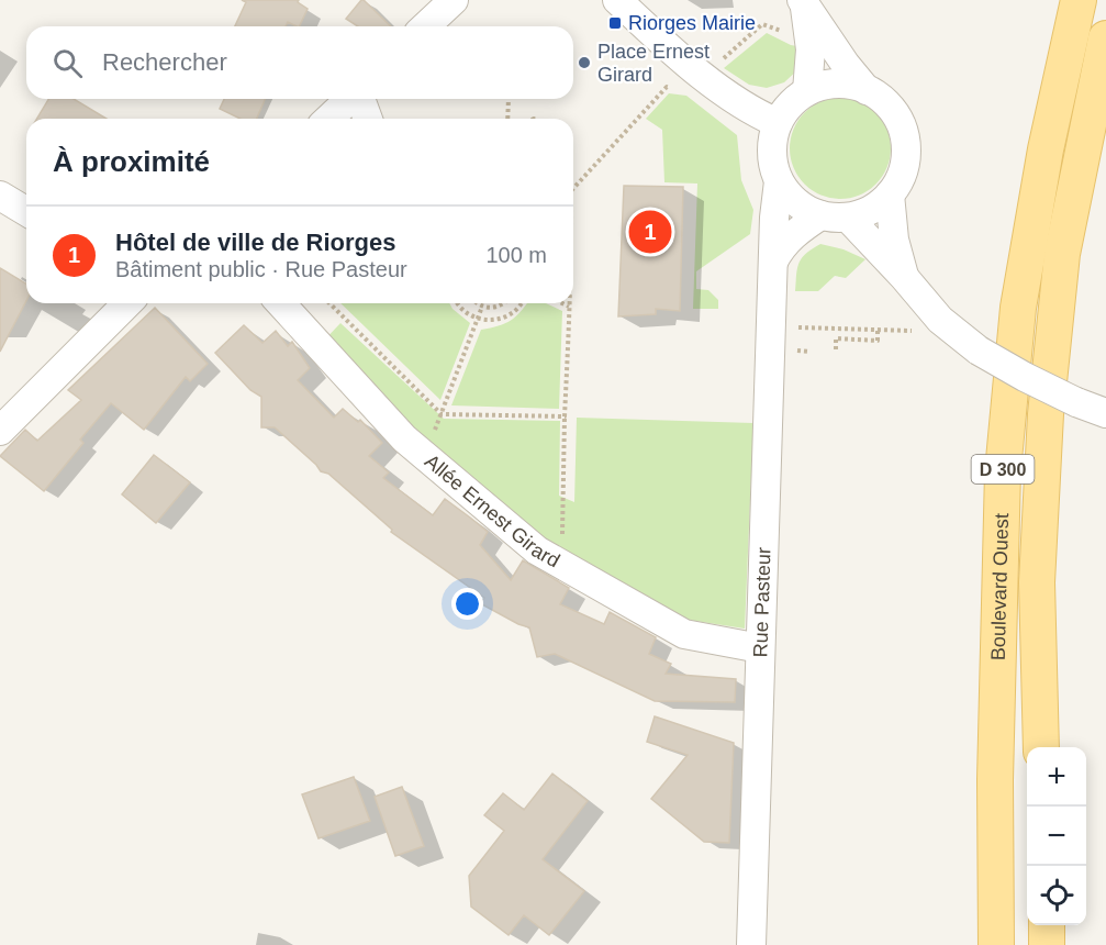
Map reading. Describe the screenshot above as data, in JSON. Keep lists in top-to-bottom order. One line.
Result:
{"streets":{"main road":["D 300","Boulevard Ouest"],"street":["Allée Ernest Girard","Rue Pasteur"]},"crossings":[["Allée Ernest Girard","Rue Pasteur"]],"places":{"transit":["Riorges Mairie"],"other":["Place Ernest Girard"]},"page":{"search":"Rechercher","heading":"À proximité","list":[{"mark":"1","name":"Hôtel de ville de Riorges","note":"Bâtiment public · Rue Pasteur","value":"100 m"}],"pins":"1","map_buttons":["+","−"]}}
